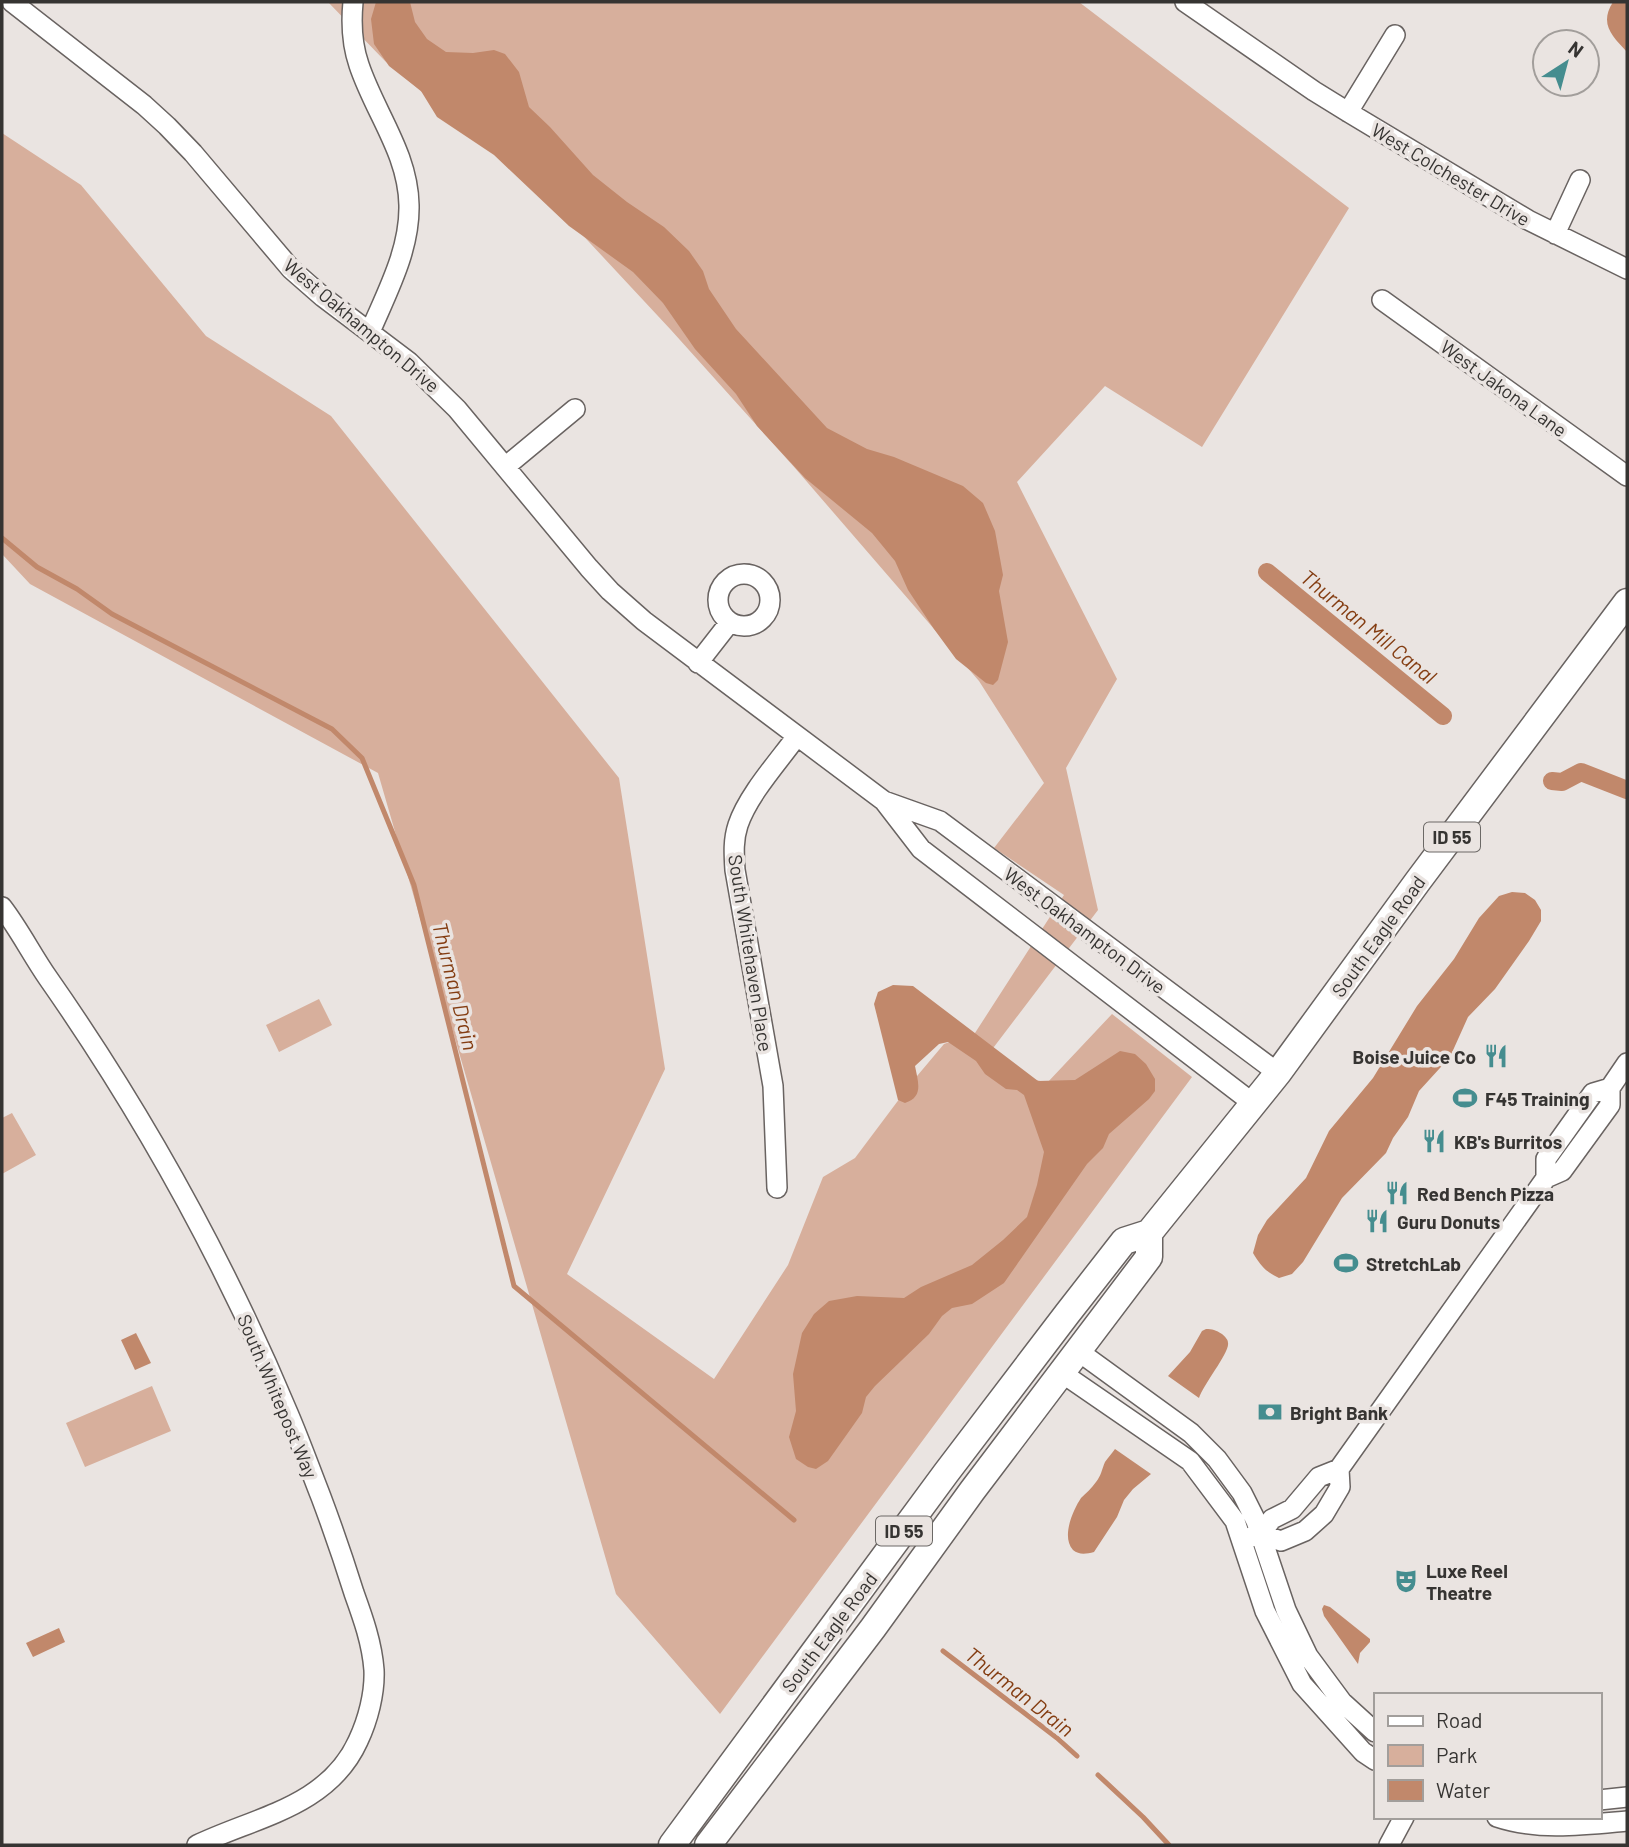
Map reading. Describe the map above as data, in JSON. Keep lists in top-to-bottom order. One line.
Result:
{"streets":{"highway":["ID 55","South Eagle Road"],"street":["West Colchester Drive","West Oakhampton Drive","West Jakona Lane","South Whitehaven Place","South Whitepost Way"]},"crossings":[["West Oakhampton Drive","South Eagle Road"],["West Oakhampton Drive","South Whitehaven Place"]],"water":["Thurman Mill Canal","Thurman Drain"],"places":{"restaurant":["Boise Juice Co","KB's Burritos","Red Bench Pizza","Guru Donuts"],"sports":["F45 Training","StretchLab"],"bank":["Bright Bank"],"theatre":["Luxe Reel Theatre"]},"legend":["Road","Park","Water"],"north":"top right"}
